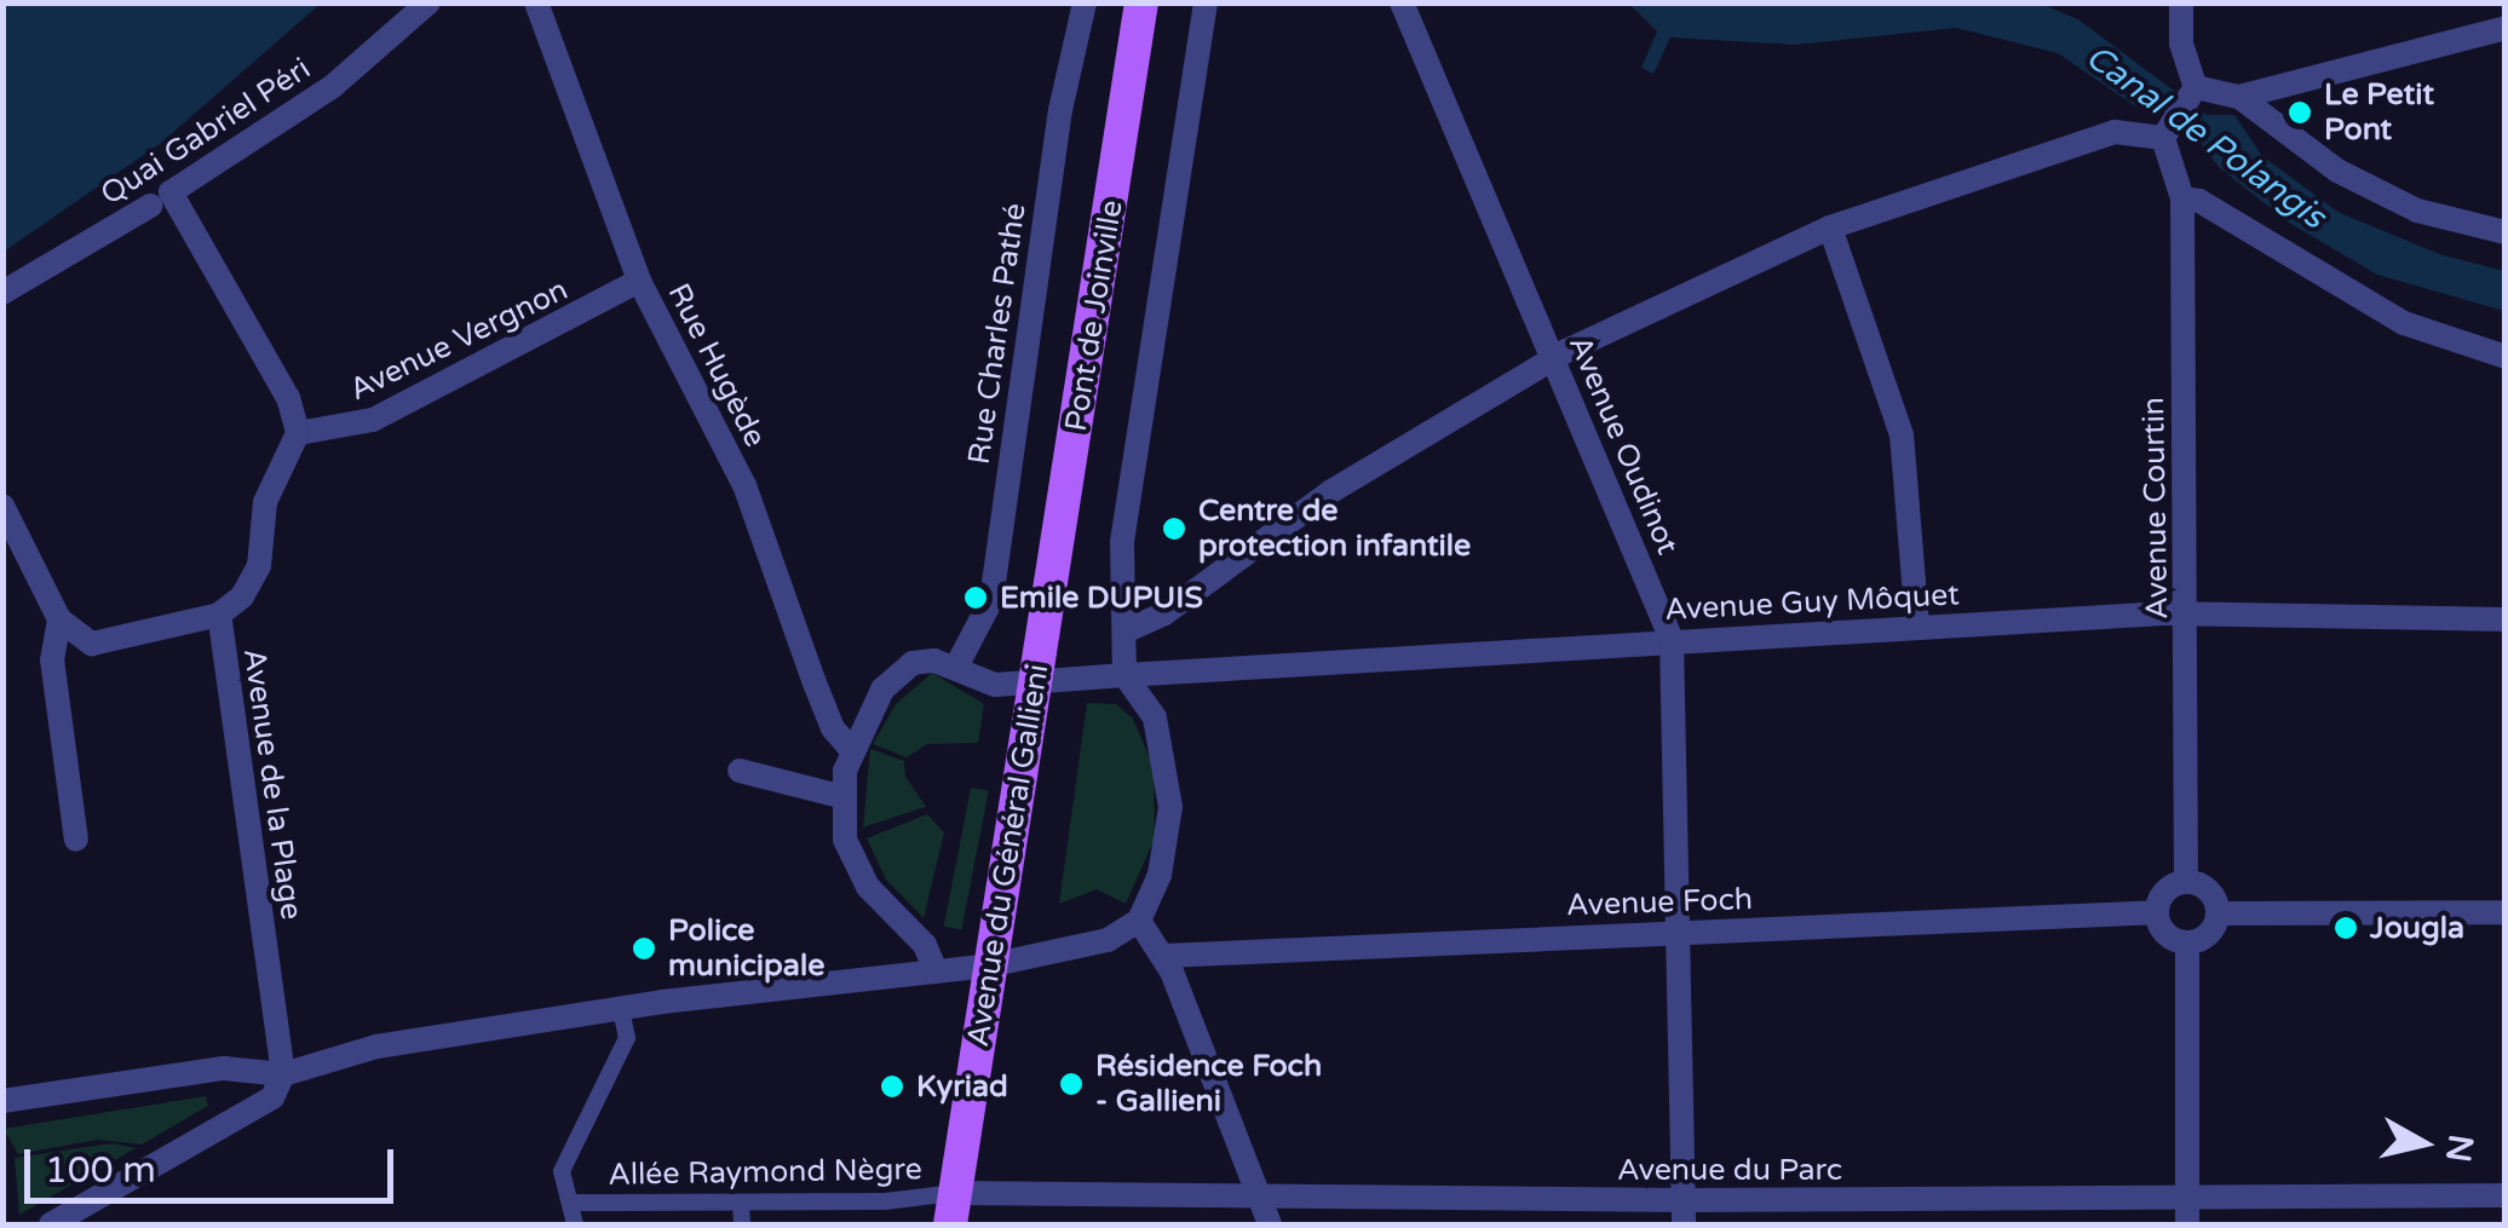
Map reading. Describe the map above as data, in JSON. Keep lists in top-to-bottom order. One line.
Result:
{"streets":{"main road":["Pont de Joinville","Avenue du Général Gallieni"],"street":["Quai Gabriel Péri","Rue Charles Pathé","Avenue Vergnon","Rue Hugède","Avenue Oudinot","Avenue Courtin","Avenue Guy Môquet","Avenue de la Plage","Avenue Foch","Avenue du Parc","Allée Raymond Nègre"]},"crossings":[["Pont de Joinville","Avenue du Général Gallieni"],["Rue Charles Pathé","Avenue Guy Môquet"],["Avenue Vergnon","Rue Hugède"],["Avenue Vergnon","Avenue de la Plage"],["Avenue Oudinot","Avenue Guy Môquet"],["Avenue Oudinot","Avenue Foch"],["Avenue Oudinot","Avenue du Parc"],["Avenue Courtin","Avenue Guy Môquet"],["Avenue Courtin","Avenue Foch"],["Avenue Guy Môquet","Avenue du Général Gallieni"],["Avenue du Général Gallieni","Avenue du Parc"],["Avenue du Général Gallieni","Allée Raymond Nègre"],["Avenue du Parc","Allée Raymond Nègre"]],"water":["Canal de Polangis"],"places":["Le Petit Pont","Centre de protection infantile","Emile DUPUIS","Jougla","Police municipale","Résidence Foch - Gallieni","Kyriad"],"scale_bar":"100 m","north":"right"}
